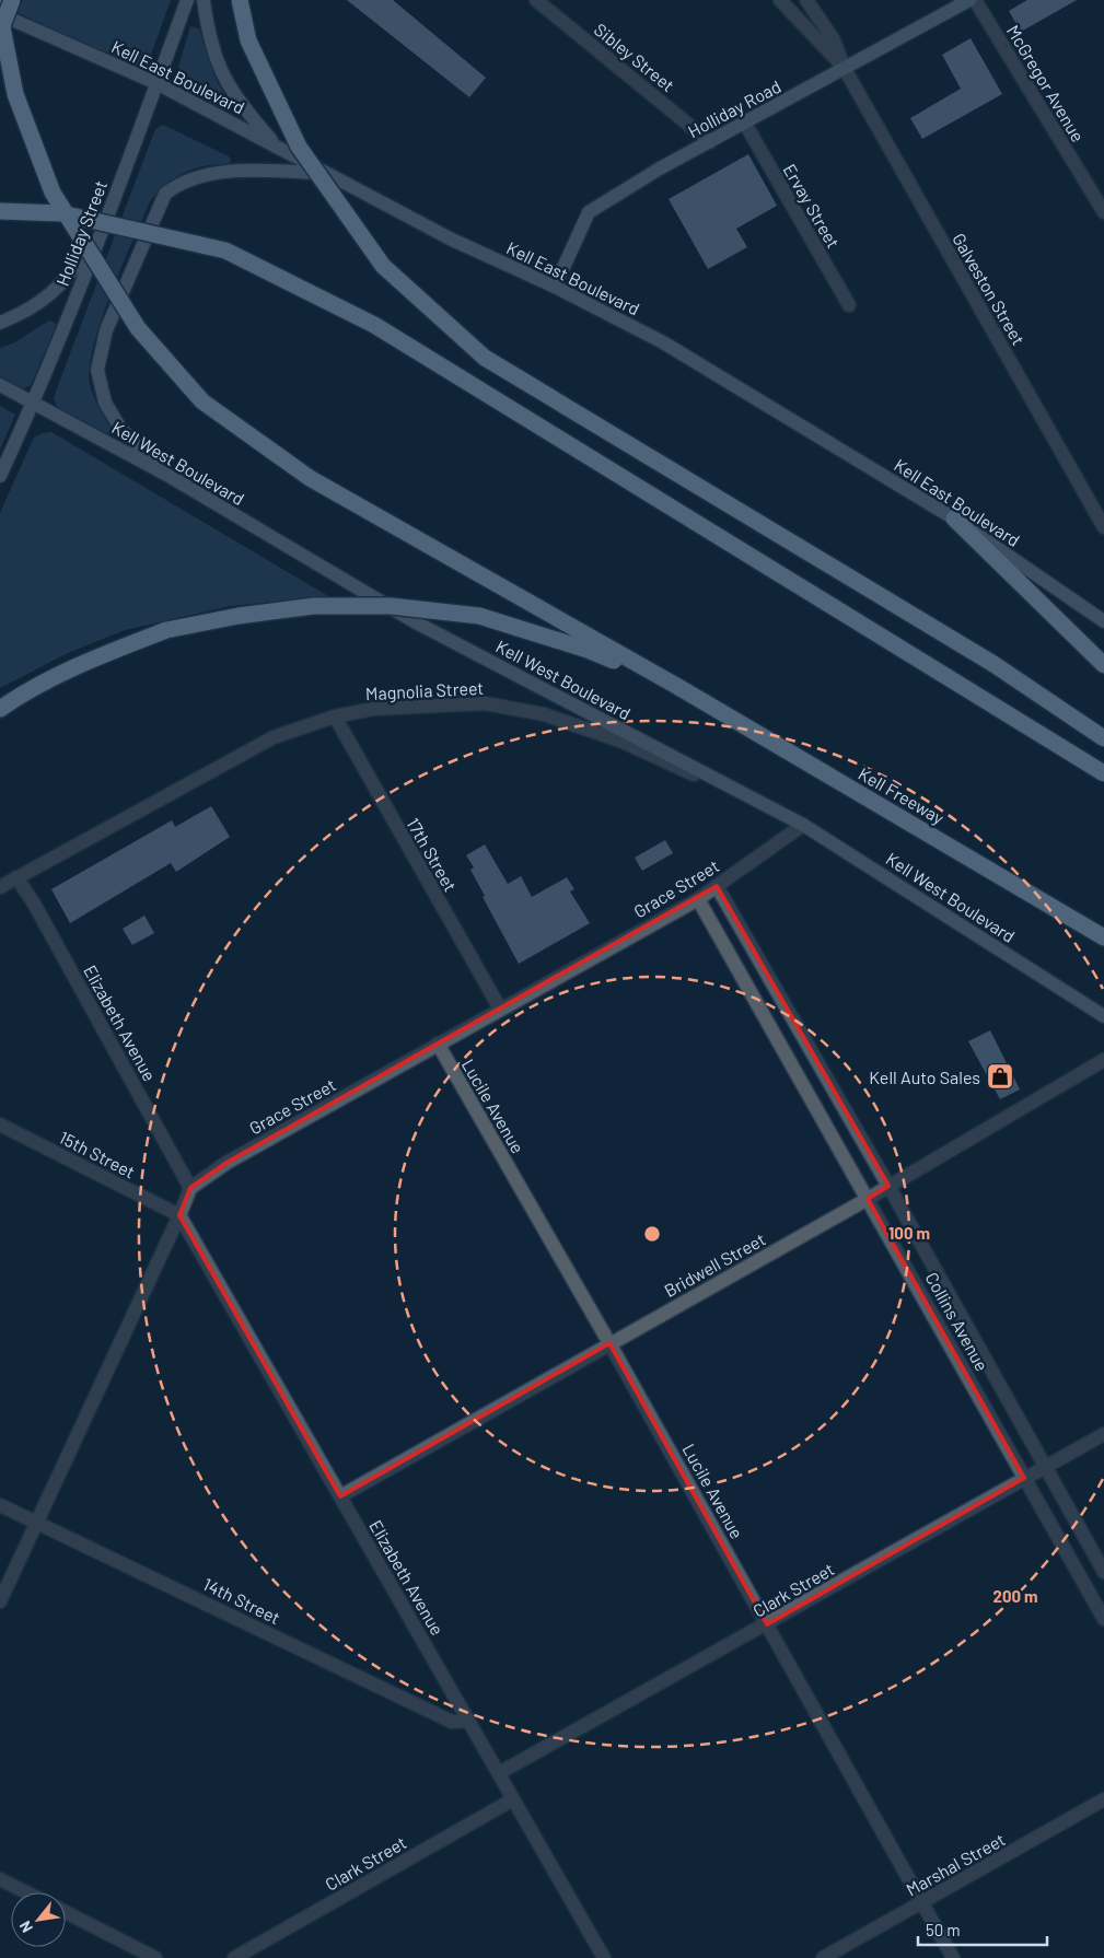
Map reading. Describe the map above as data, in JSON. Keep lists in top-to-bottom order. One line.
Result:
{"streets":{"highway":["Kell Freeway"],"main road":["Kell East Boulevard","Holliday Road","Holliday Street","Kell West Boulevard"],"street":["Sibley Street","McGregor Avenue","Ervay Street","Galveston Street","Magnolia Street","17th Street","Grace Street","Elizabeth Avenue","Lucile Avenue","15th Street","Bridwell Street","Collins Avenue","Clark Street","14th Street","Marshal Street"]},"crossings":[["Sibley Street","Holliday Road"],["Kell East Boulevard","Holliday Road"],["Kell East Boulevard","Holliday Street"],["Holliday Road","Ervay Street"],["Holliday Road","Galveston Street"],["Holliday Street","Kell West Boulevard"],["Kell West Boulevard","Magnolia Street"],["Kell West Boulevard","Grace Street"],["Magnolia Street","17th Street"],["Magnolia Street","Grace Street"],["Magnolia Street","Elizabeth Avenue"],["17th Street","Grace Street"],["Grace Street","Elizabeth Avenue"],["Grace Street","Lucile Avenue"],["Grace Street","Collins Avenue"],["Elizabeth Avenue","15th Street"],["Elizabeth Avenue","Bridwell Street"],["Elizabeth Avenue","Clark Street"],["Elizabeth Avenue","14th Street"],["Lucile Avenue","Bridwell Street"],["Lucile Avenue","Clark Street"],["Lucile Avenue","Marshal Street"],["Bridwell Street","Collins Avenue"],["Collins Avenue","Clark Street"]],"places":{"shop":["Kell Auto Sales"]},"scale_bar":"50 m","north":"bottom left","rings":["100 m","200 m"]}
